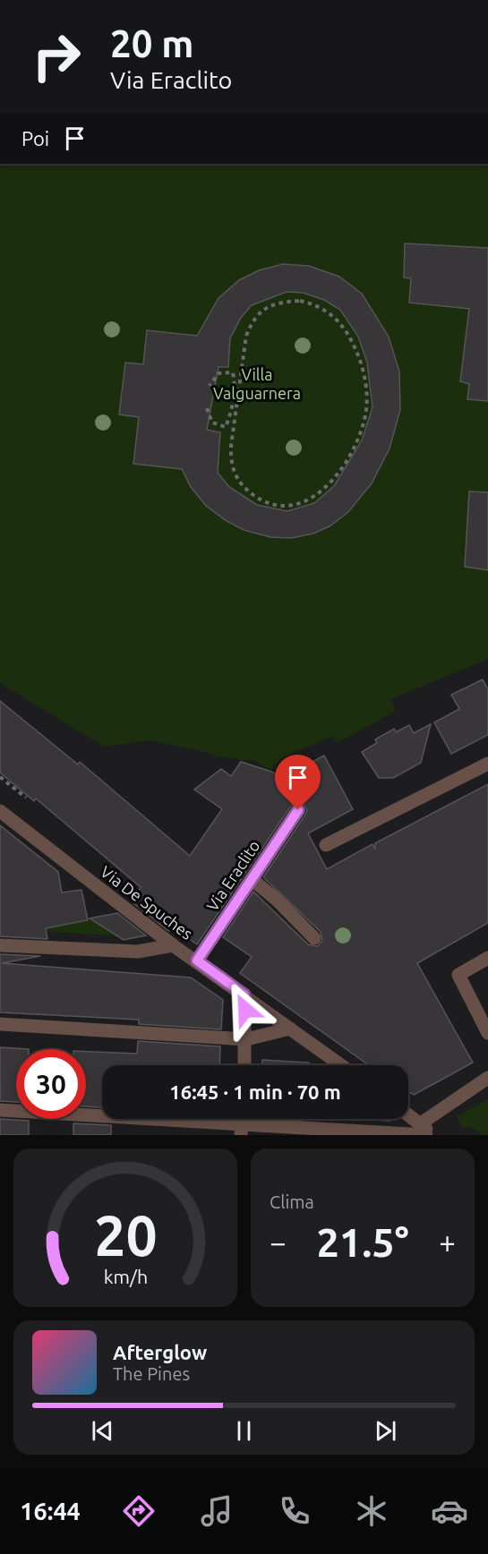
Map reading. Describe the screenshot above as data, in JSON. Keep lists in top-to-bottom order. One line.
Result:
{"streets":{"street":["Via Eraclito","Via De Spuches"]},"crossings":[["Via Eraclito","Via De Spuches"]],"parks":["Villa Valguarnera"],"page":{"turn":["20 m","Via Eraclito"],"then":"Poi","limit":"30","trip":"16:45 · 1 min · 70 m","tile":"Clima","heat":["−","21.5°","+"],"song":["Afterglow","The Pines"],"tabs":"16:44","gauge":["20","km/h"]}}
